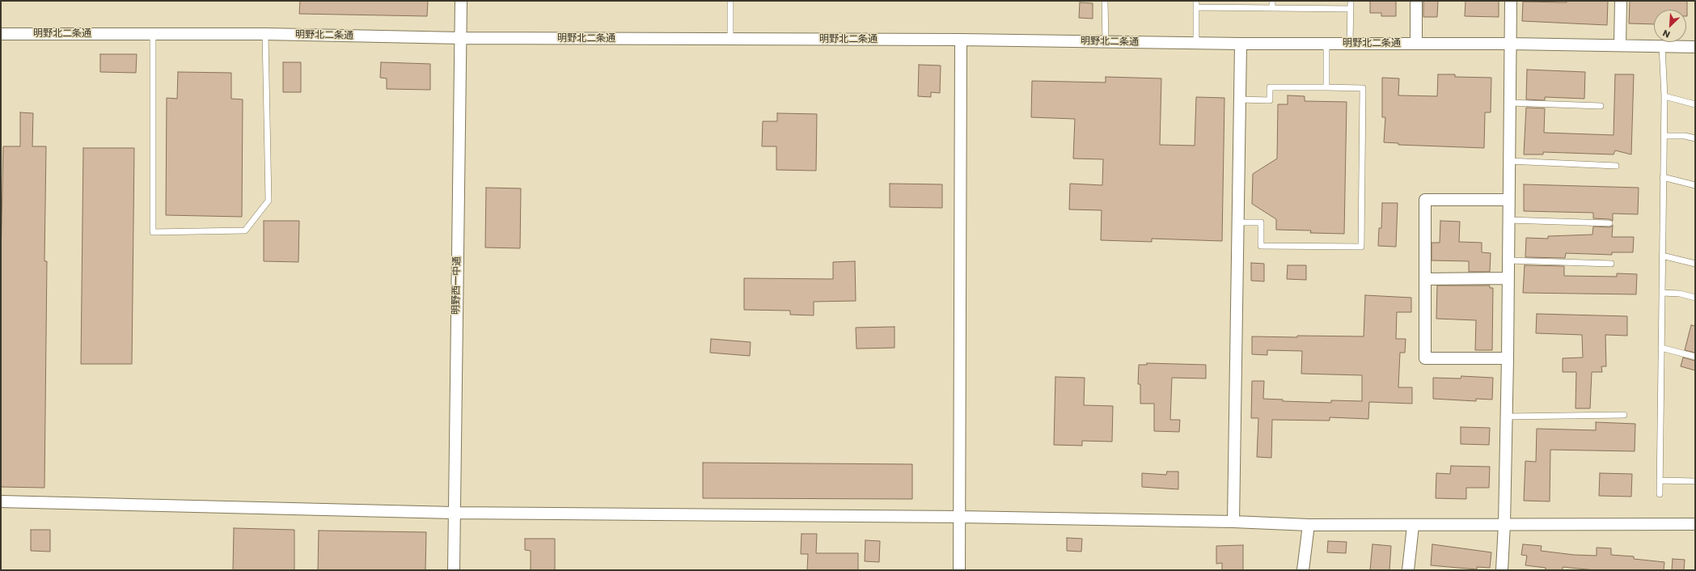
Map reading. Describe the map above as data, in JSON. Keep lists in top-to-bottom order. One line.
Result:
{"streets":{"street":["明野北二条通","明野西一中通"]},"crossings":[["明野北二条通","明野西一中通"]],"north":"bottom left"}
